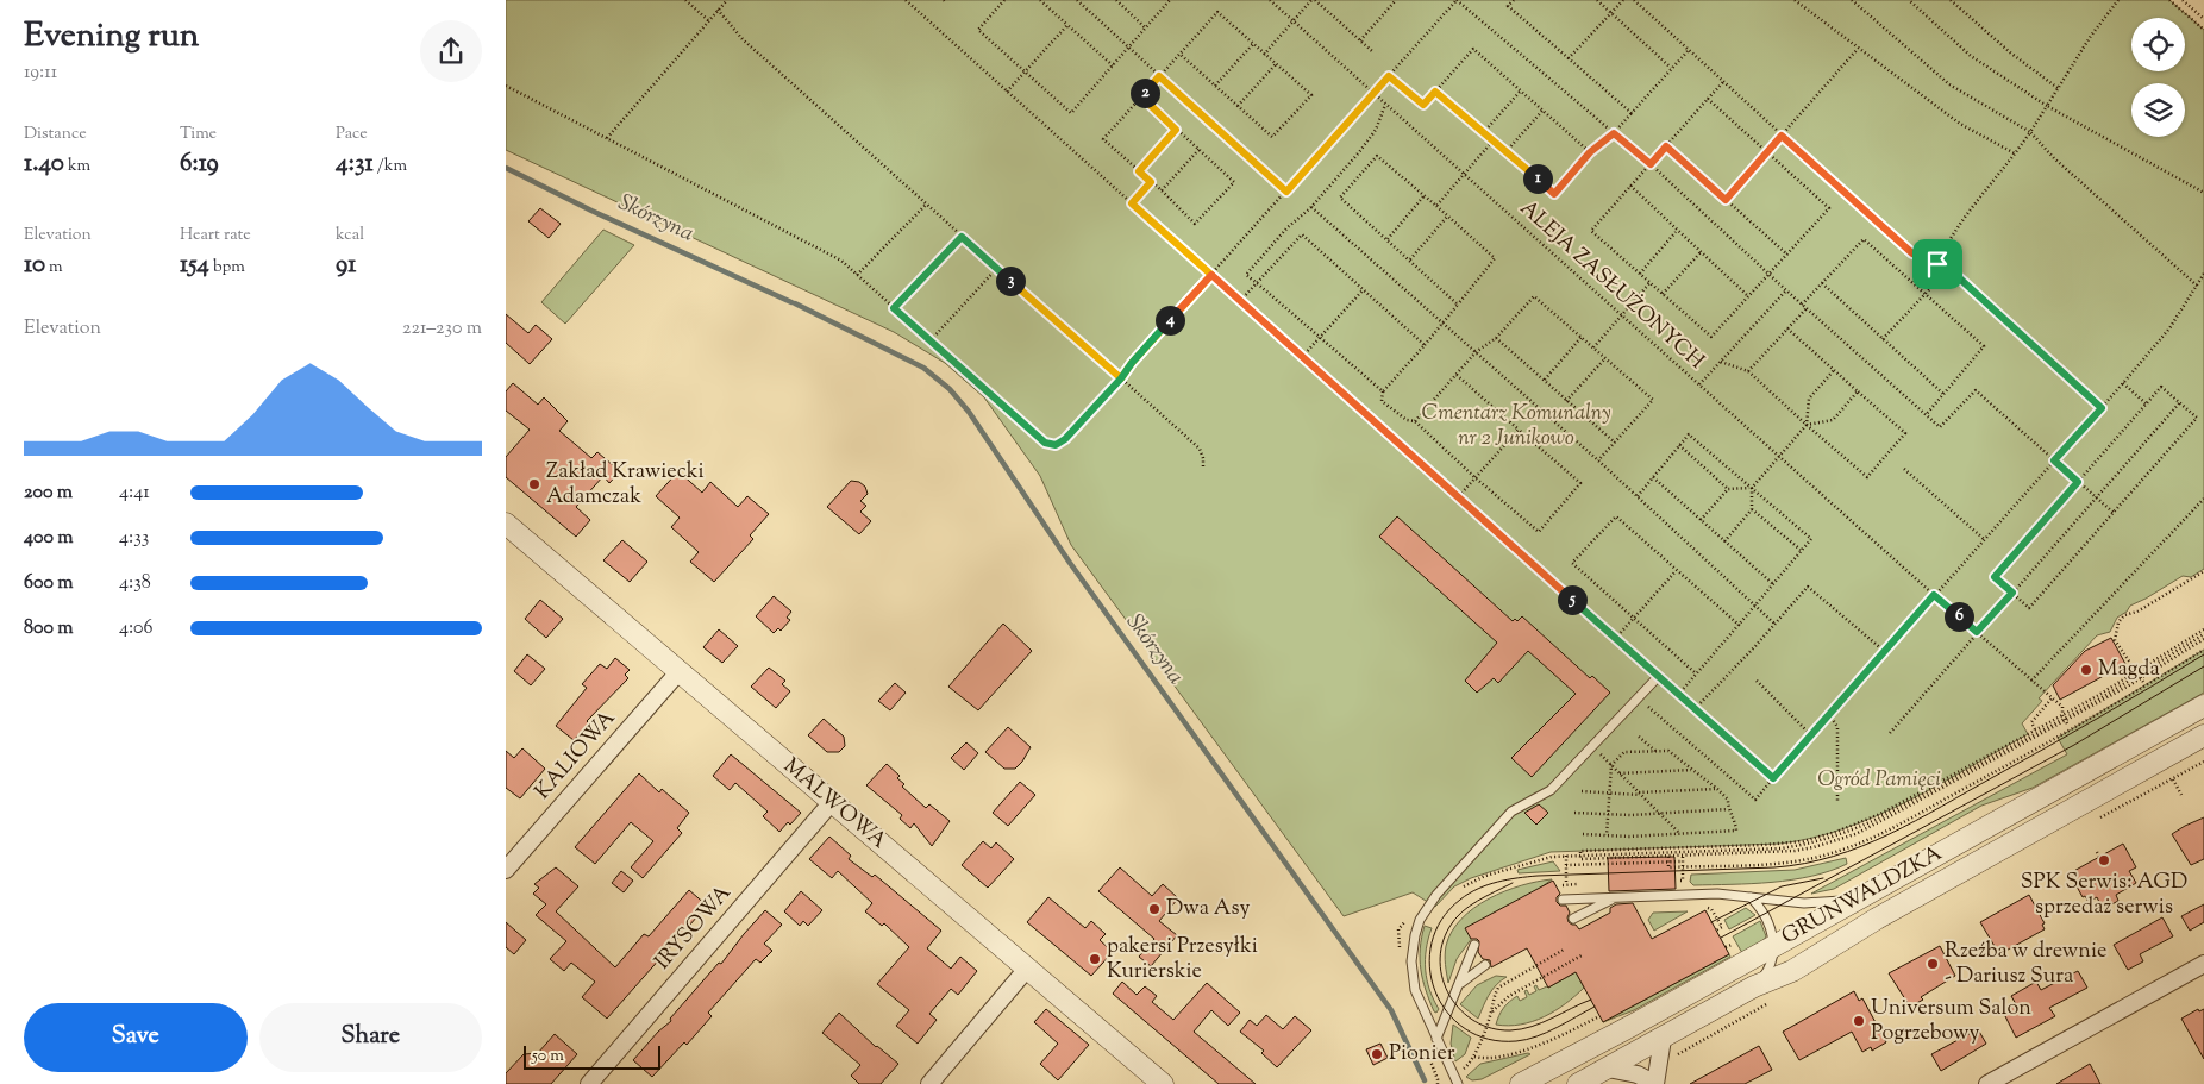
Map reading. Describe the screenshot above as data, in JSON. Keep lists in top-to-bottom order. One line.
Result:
{"streets":{"street":["KALIOWA","MALWOWA","GRUNWALDZKA","IRYSOWA"],"path":["ALEJA ZASŁUŻONYCH"]},"crossings":[["KALIOWA","MALWOWA"],["MALWOWA","IRYSOWA"]],"water":["Skórzyna"],"parks":["Cmentarz Komunalny nr 2 Junikowo","Ogród Pamięci"],"places":["Zakład Krawiecki Adamczak","Magda","SPK Serwis: AGD sprzedaż serwis","Dwa Asy","pakersi Przesyłki Kurierskie","Rzeźba w drewnie - Dariusz Sura","Universum Salon Pogrzebowy","Pionier"],"scale_bar":"50 m","page":{"heading":["Evening run","19:11"],"pins":["2","1","3","4","5","6"],"stats":[["Distance","1.40 km"],["Time","6:19"],["Pace","4:31 /km"],["Elevation","10 m"],["Heart rate","154 bpm"],["kcal","91"]],"chart":["Elevation","221–230 m"],"list":[{"name":"200 m","note":"4:41"},{"name":"400 m","note":"4:33"},{"name":"600 m","note":"4:38"},{"name":"800 m","note":"4:06"}],"buttons":["Save","Share"],"scale":"50 m"}}
